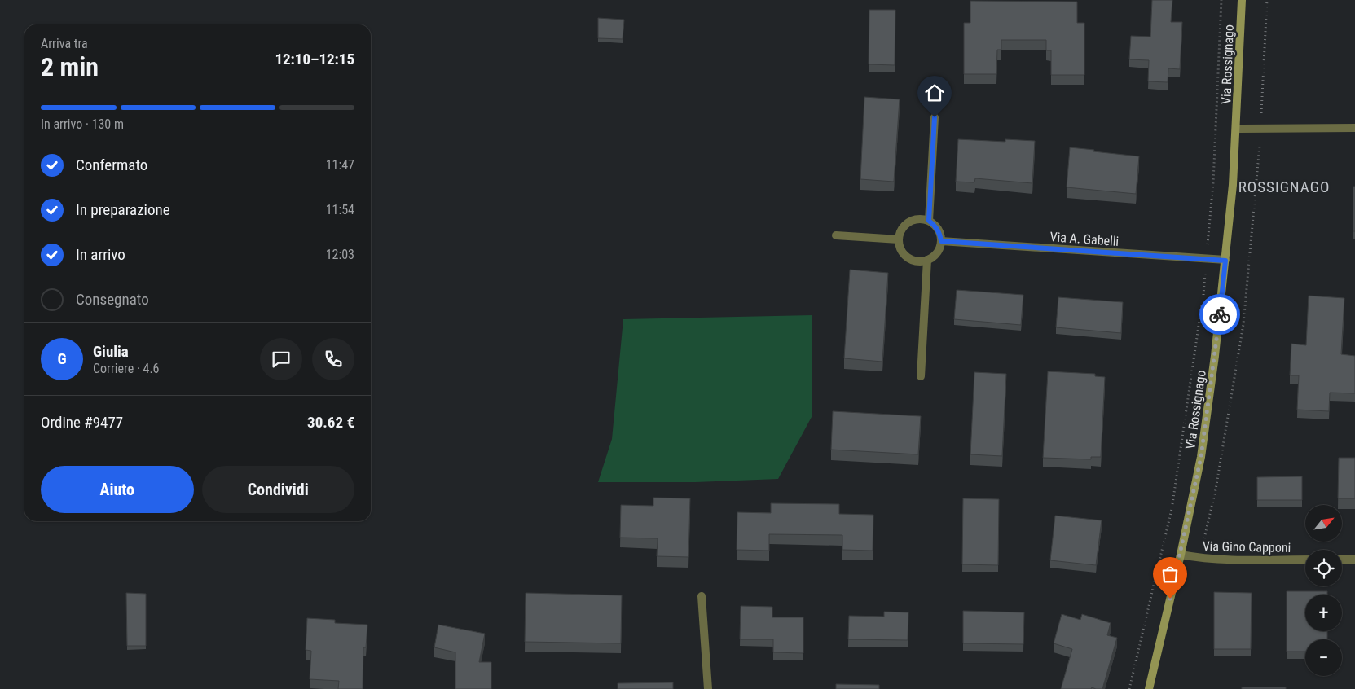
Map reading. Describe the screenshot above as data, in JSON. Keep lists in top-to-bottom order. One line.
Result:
{"streets":{"street":["Via Rossignago","Via A. Gabelli","Via Gino Capponi"]},"crossings":[["Via Rossignago","Via A. Gabelli"],["Via Rossignago","Via Gino Capponi"]],"districts":["ROSSIGNAGO"],"north":"top right","page":{"heading":["2 min","Arriva tra","12:10–12:15"],"panel":["Giulia","Corriere · 4.6","Ordine #9477","30.62 €"],"bar":"In arrivo · 130 m","list":[["Confermato","11:47"],["In preparazione","11:54"],["In arrivo","12:03"],"Consegnato"],"round":"G","buttons":["Aiuto","Condividi"],"map_buttons":["+","−"]}}
